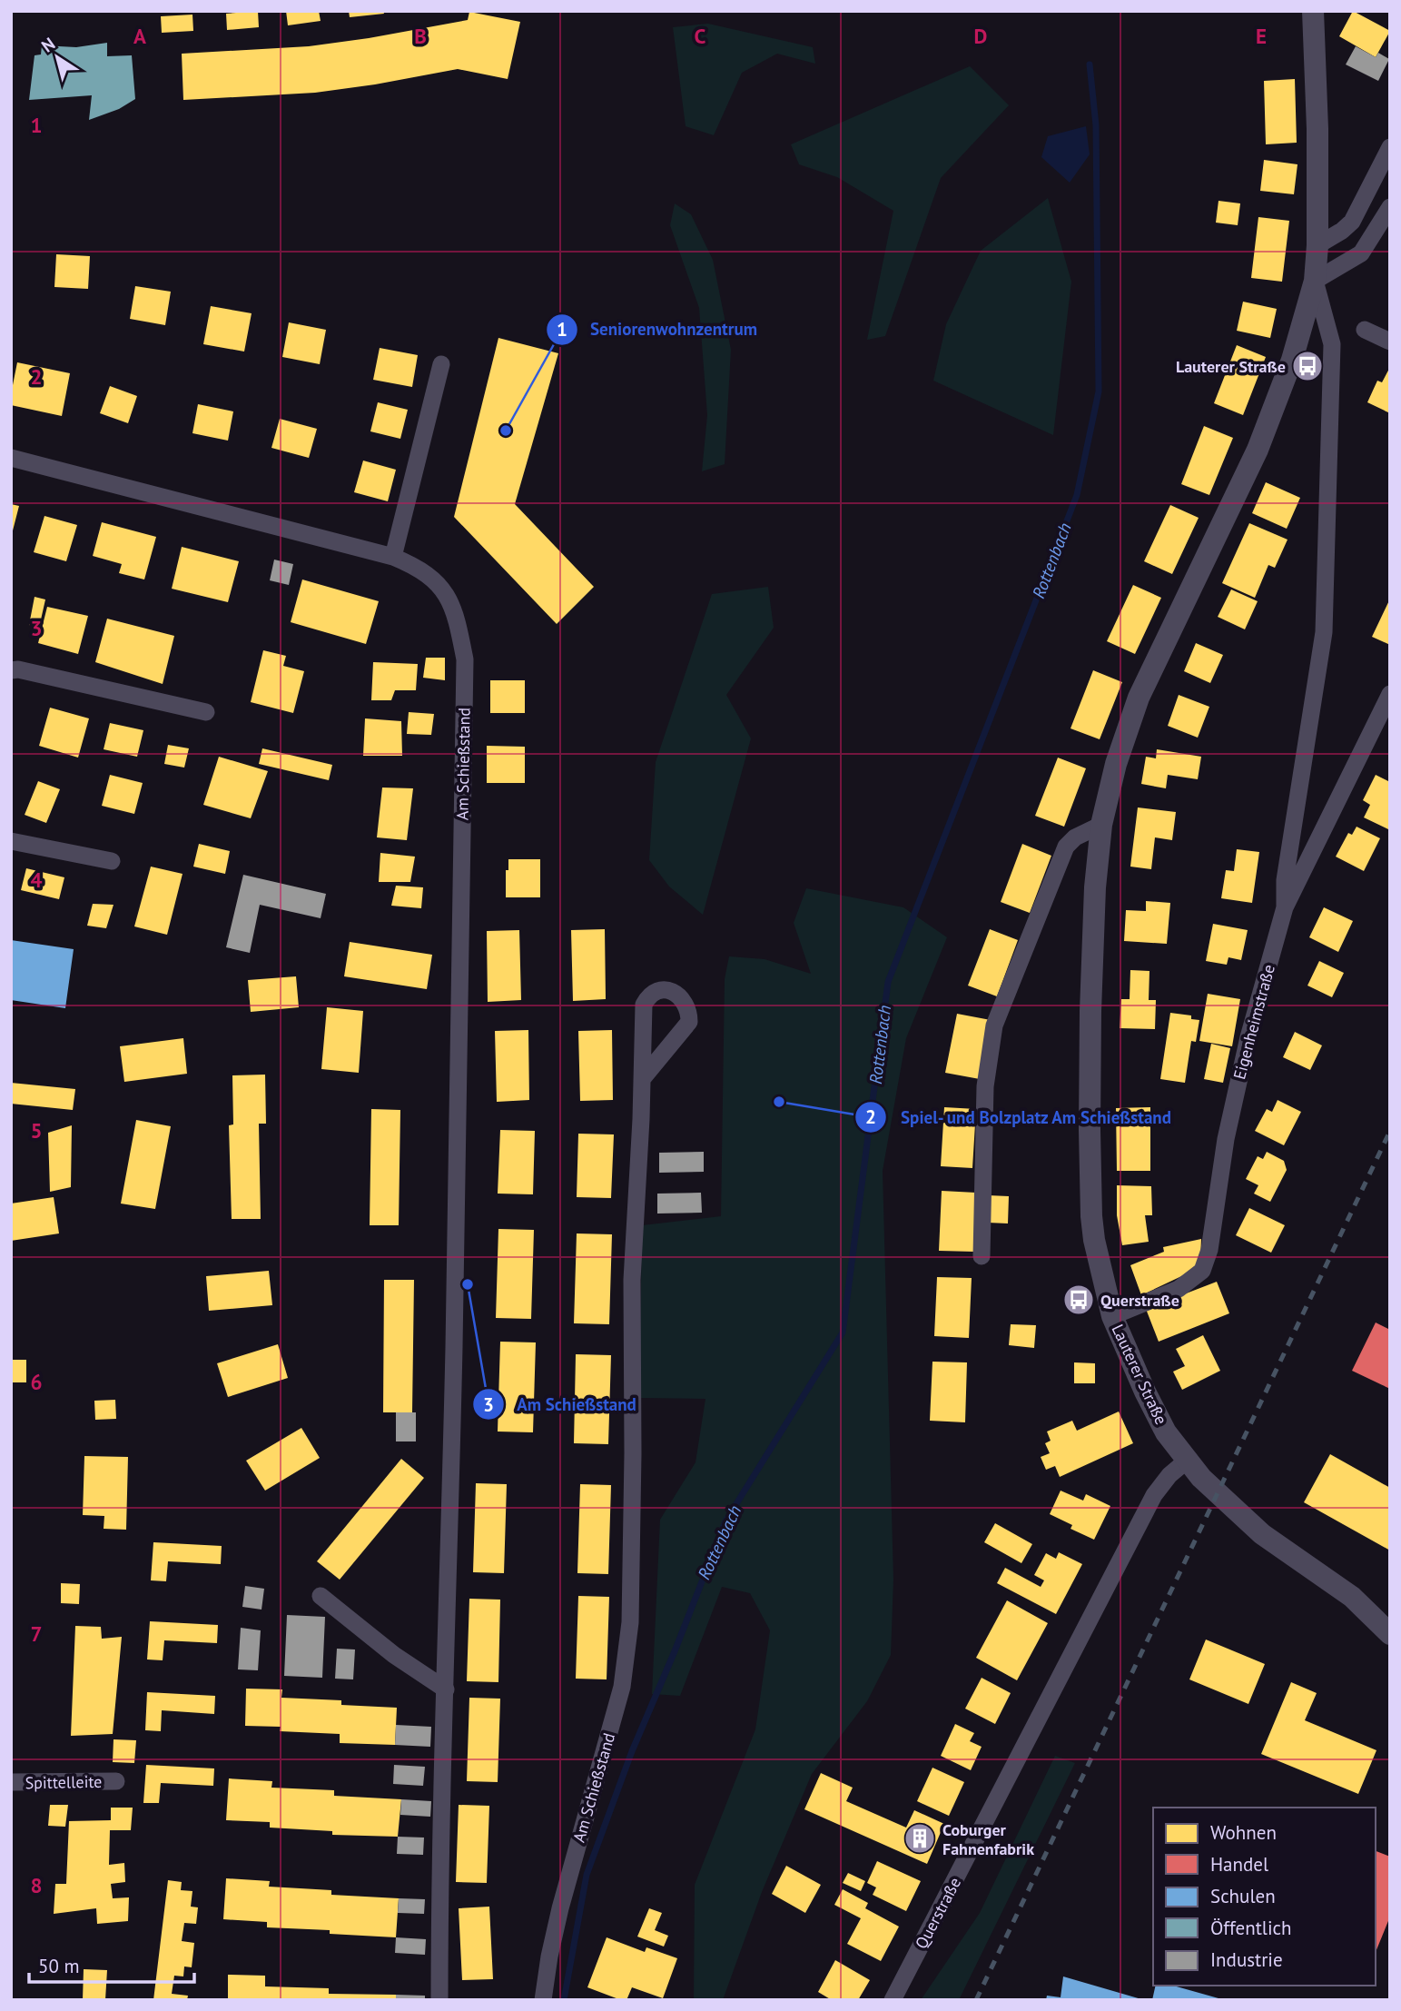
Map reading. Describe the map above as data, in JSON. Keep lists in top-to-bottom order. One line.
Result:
{"streets":{"street":["Am Schießstand","Eigenheimstraße","Lauterer Straße","Spittelleite","Querstraße"]},"crossings":[["Eigenheimstraße","Lauterer Straße"],["Lauterer Straße","Querstraße"]],"water":["Rottenbach"],"places":{"bus stop":["Lauterer Straße","Querstraße"],"other":["Seniorenwohnzentrum","Spiel- und Bolzplatz Am Schießstand","Am Schießstand"],"building":["Coburger Fahnenfabrik"]},"legend":["Wohnen","Handel","Schulen","Öffentlich","Industrie"],"scale_bar":"50 m","north":"top left","grid":{"columns":["A","B","C","D","E"],"rows":["1","2","3","4","5","6","7","8"]}}
